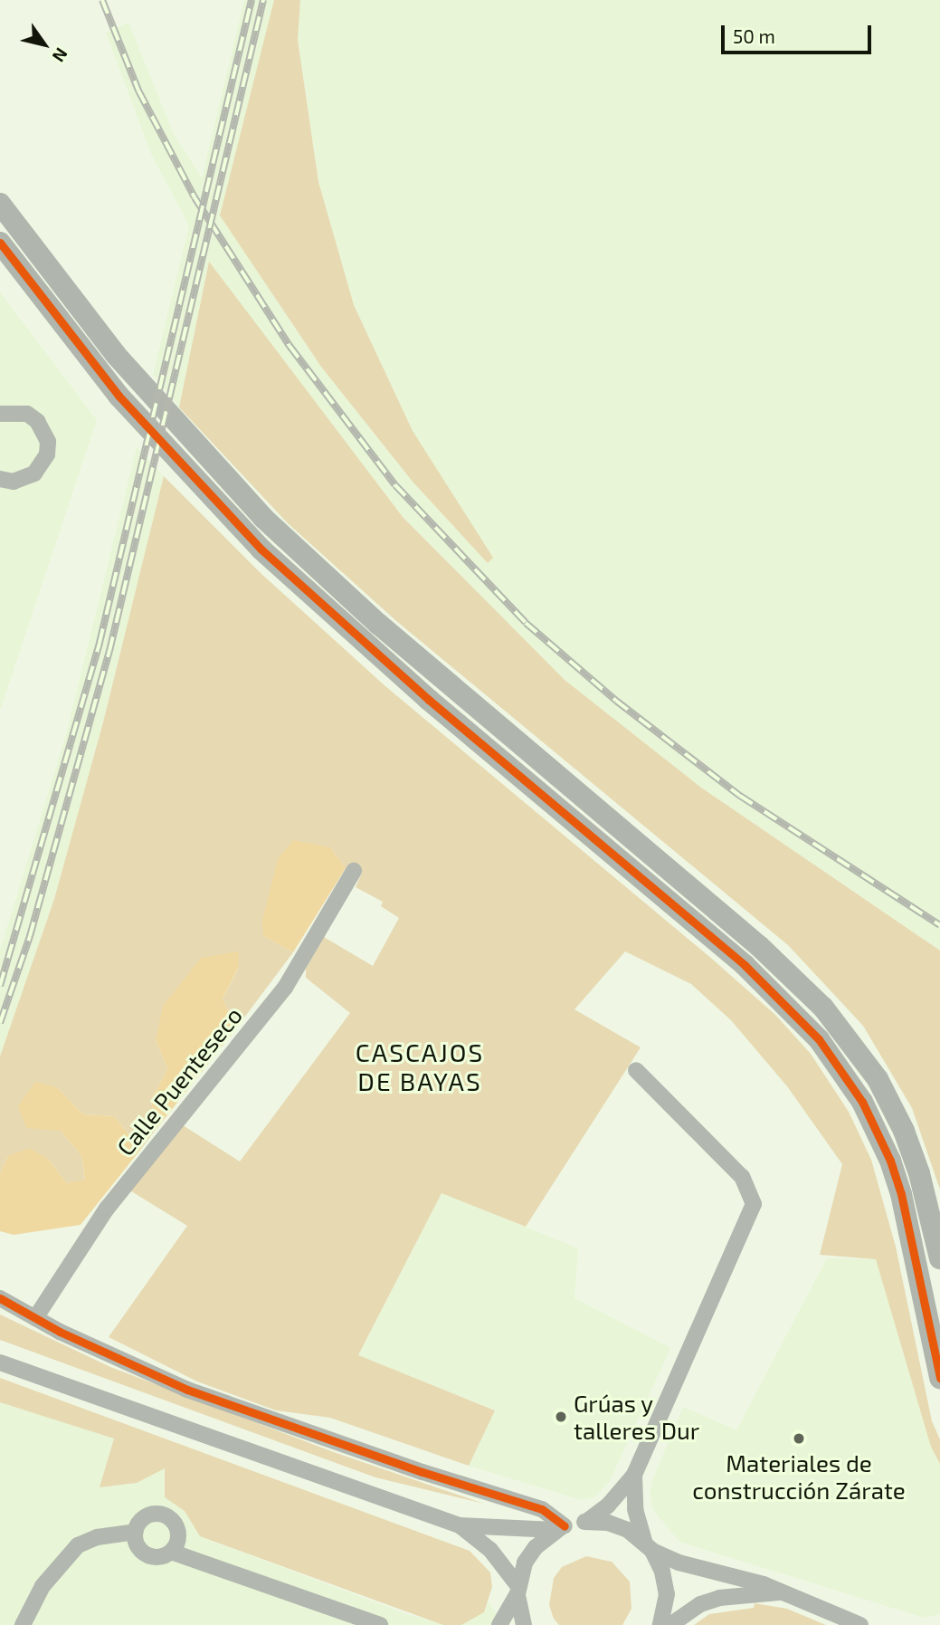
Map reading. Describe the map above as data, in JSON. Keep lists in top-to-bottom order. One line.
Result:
{"streets":{"street":["Calle Puenteseco"]},"districts":["CASCAJOS DE BAYAS"],"places":["Grúas y talleres Dur","Materiales de construcción Zárate"],"scale_bar":"50 m","north":"bottom right"}
